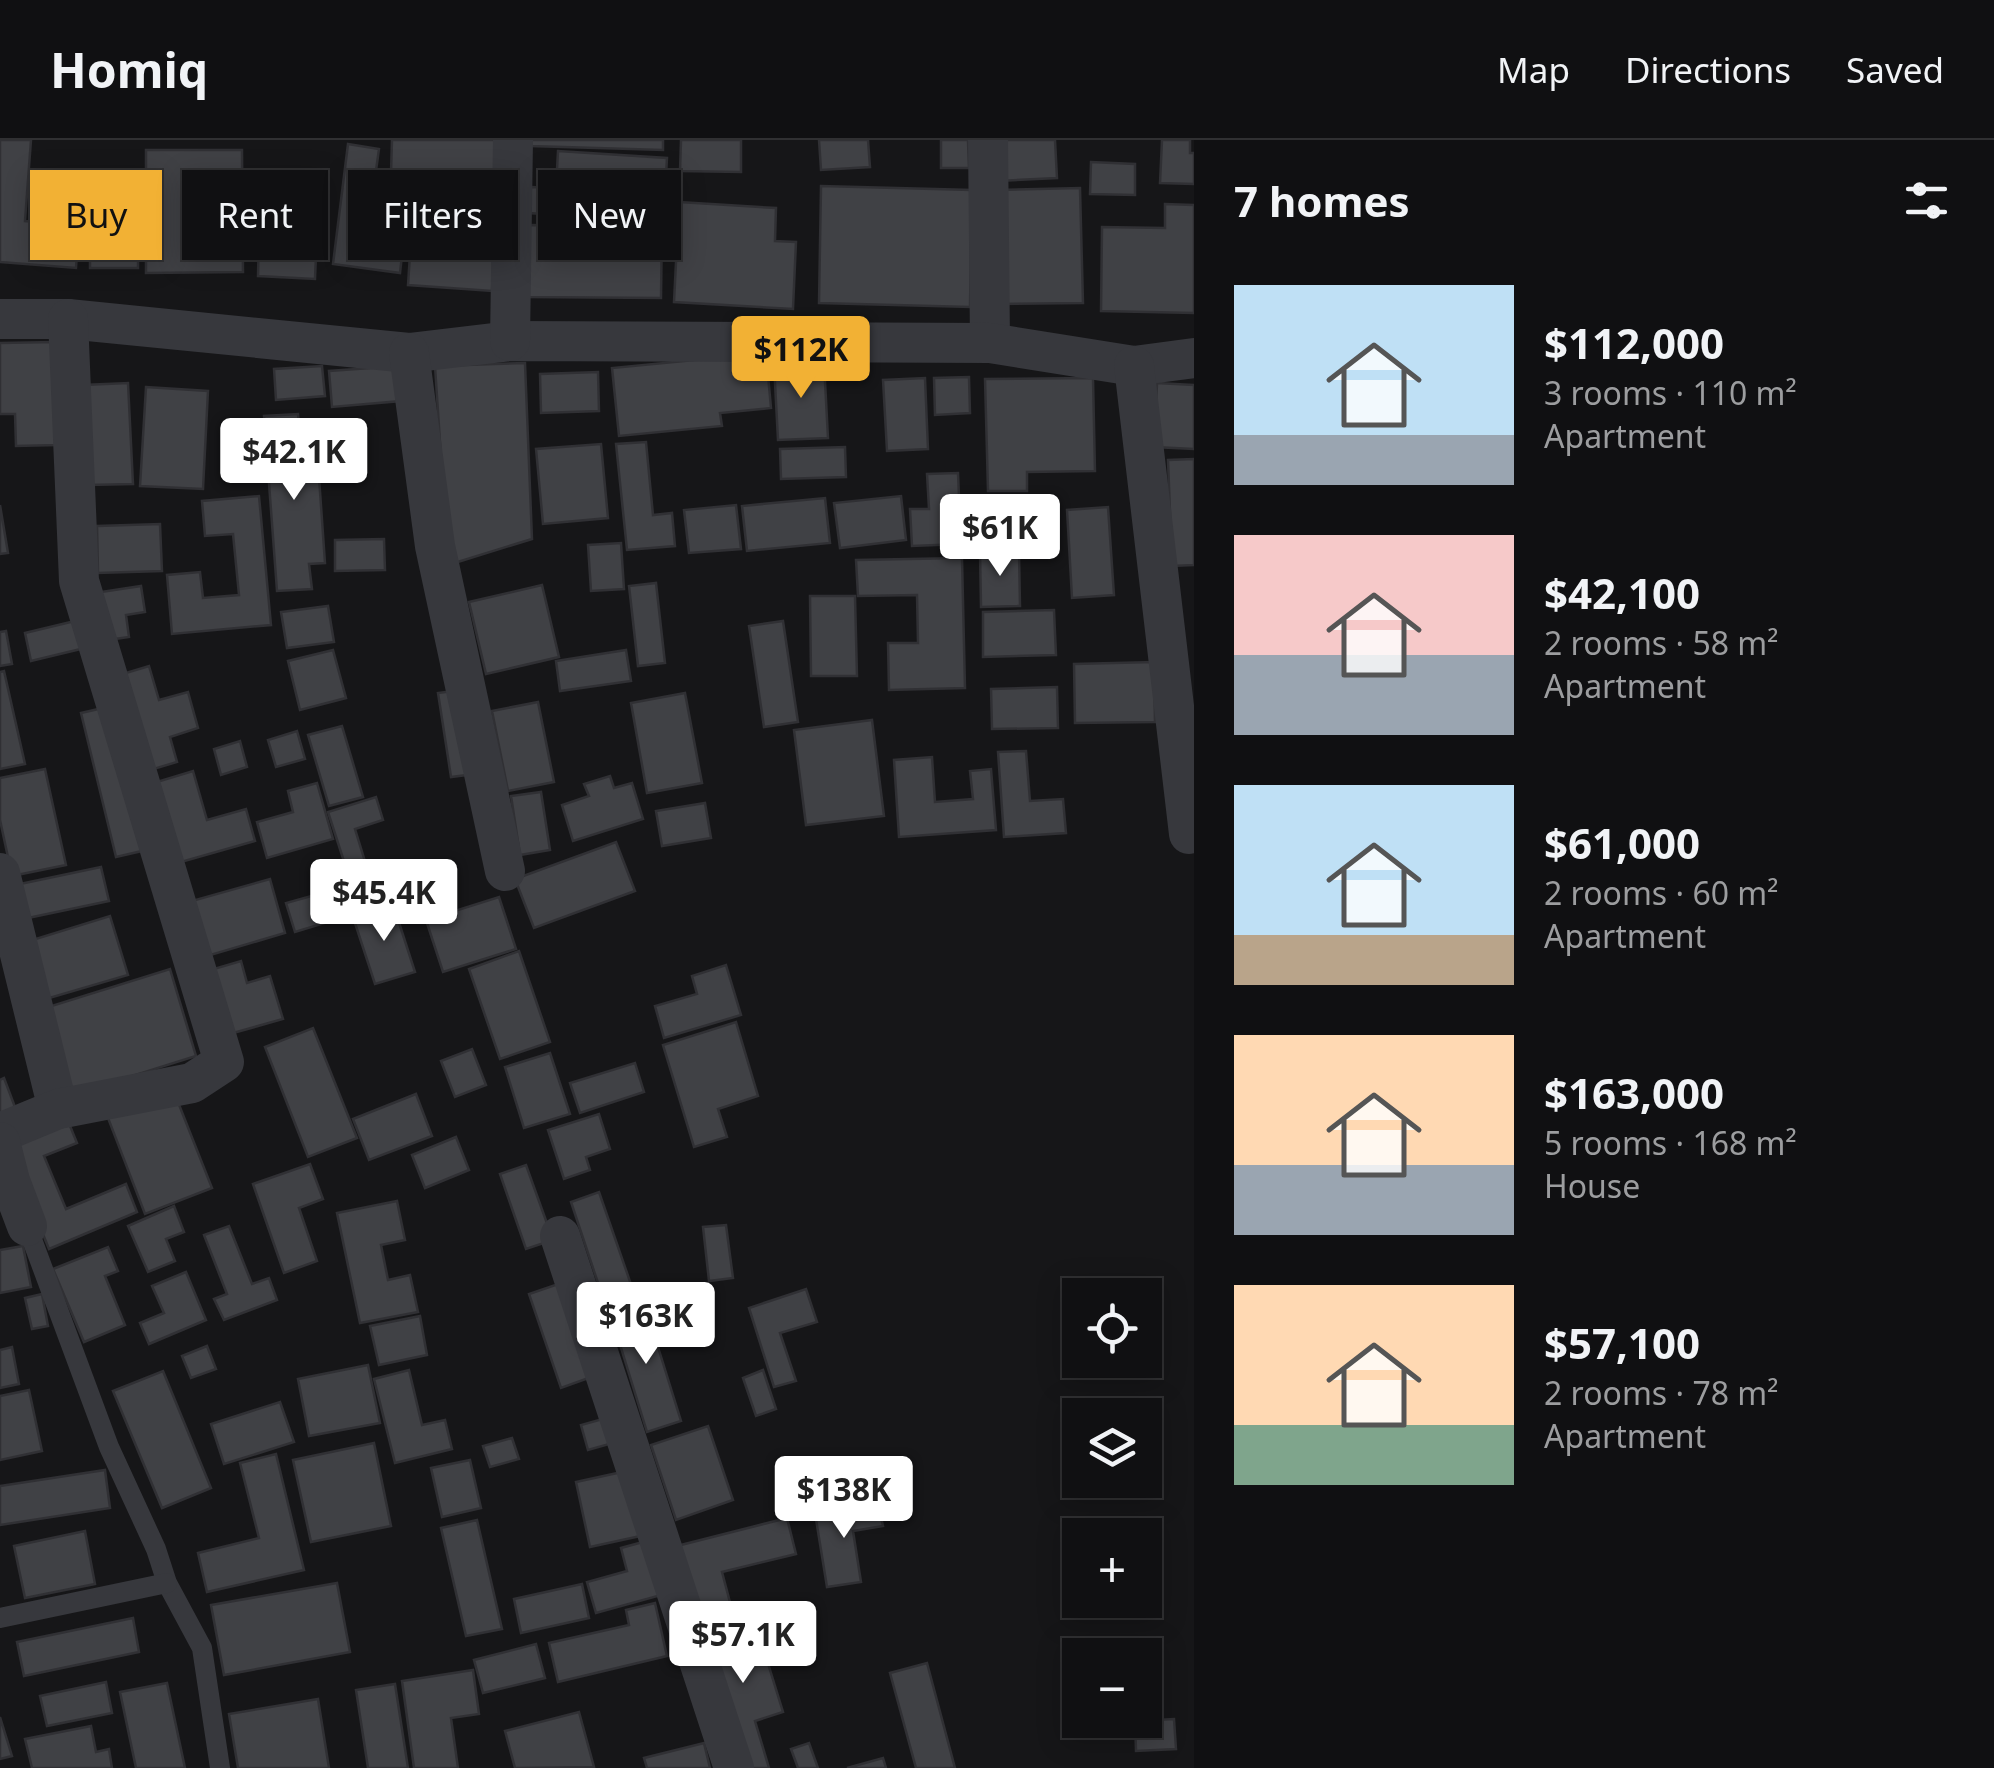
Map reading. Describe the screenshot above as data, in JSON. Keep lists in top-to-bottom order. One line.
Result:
{"page":{"header":"Homiq","nav":["Map","Directions","Saved"],"heading":"7 homes","chip":["Buy","Rent","Filters","New"],"list":[{"name":"$112,000","note":"3 rooms · 110 m² · Apartment"},{"name":"$42,100","note":"2 rooms · 58 m² · Apartment"},{"name":"$61,000","note":"2 rooms · 60 m² · Apartment"},{"name":"$163,000","note":"5 rooms · 168 m² · House"},{"name":"$57,100","note":"2 rooms · 78 m² · Apartment"}],"price":["$112K","$42.1K","$61K","$45.4K","$163K","$138K","$57.1K"],"map_buttons":["+","−"]}}
